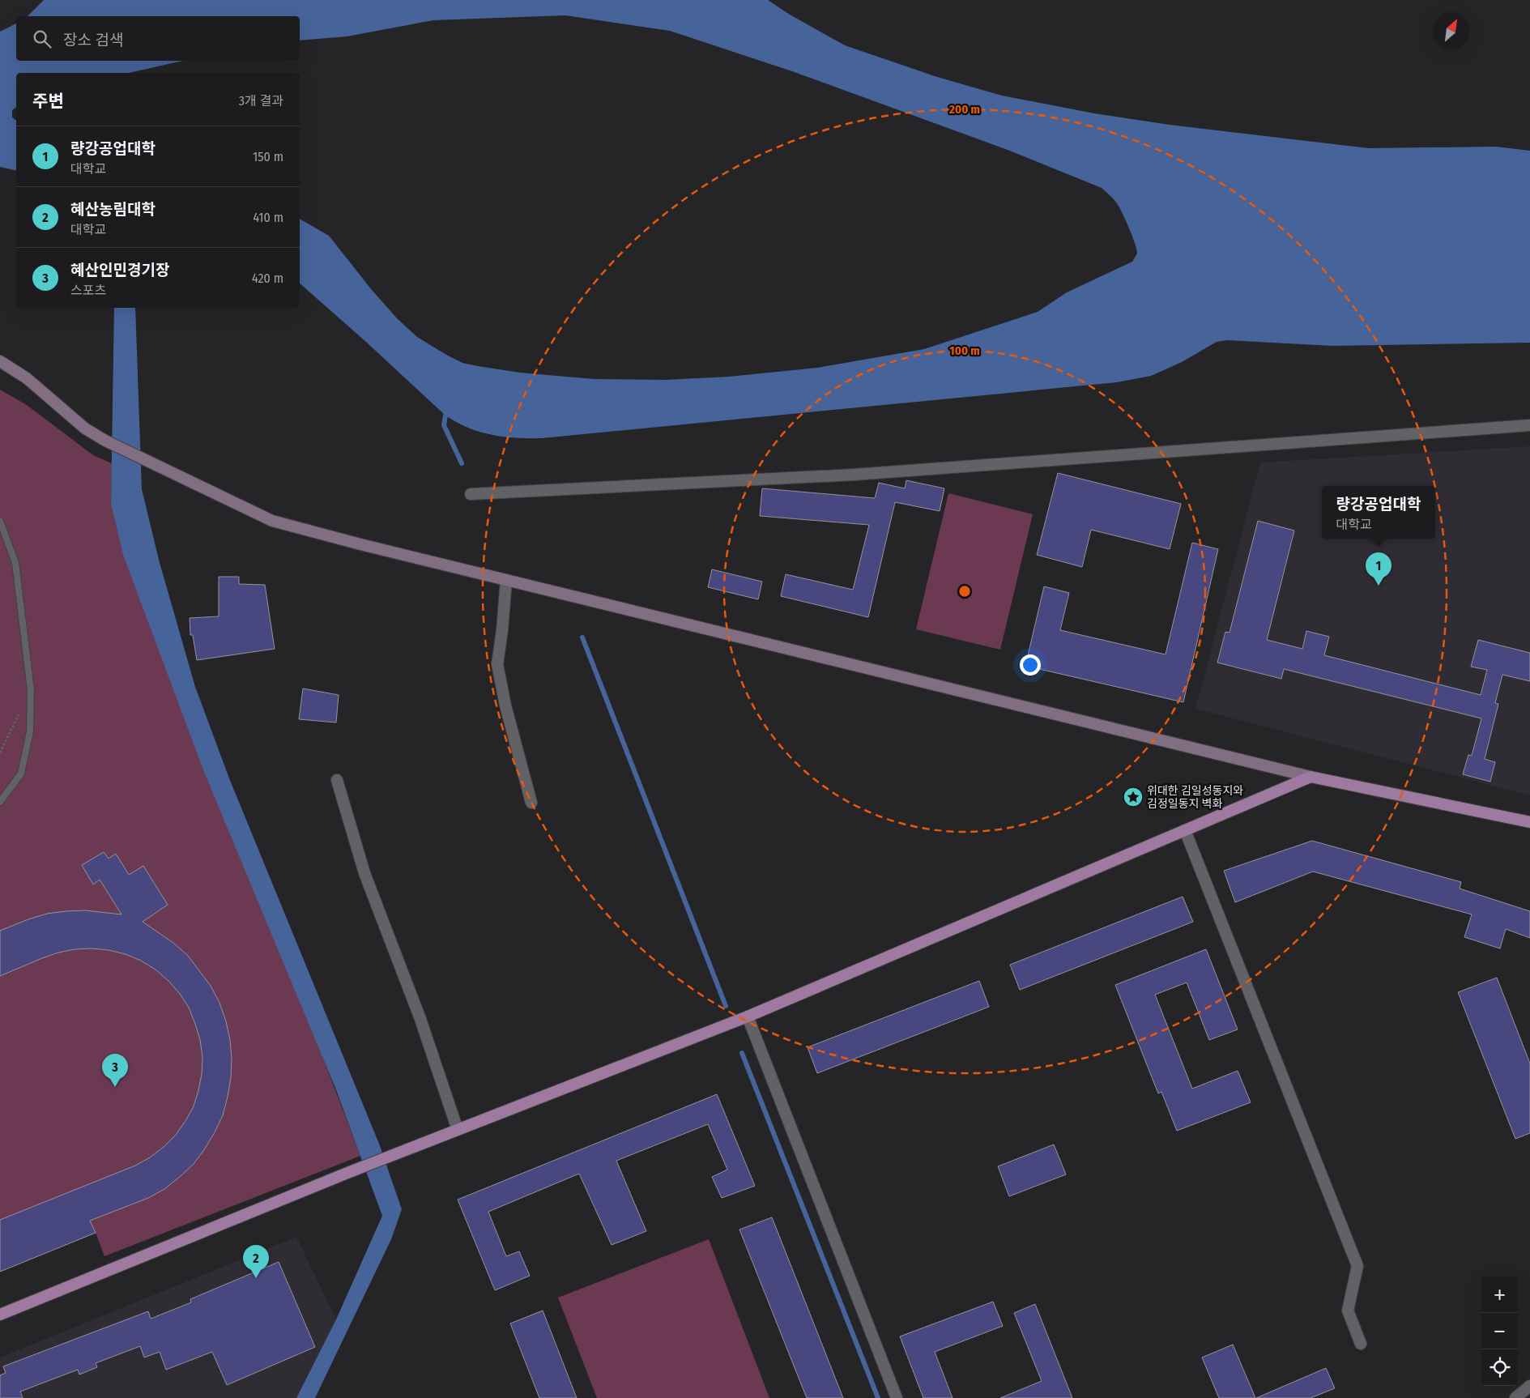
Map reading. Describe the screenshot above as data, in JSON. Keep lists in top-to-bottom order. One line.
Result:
{"places":{"place":["위대한 김일성동지와 김정일동지 벽화"]},"north":"top right","page":{"search":"장소 검색","heading":["주변","3개 결과"],"list":[{"mark":"1","name":"량강공업대학","note":"대학교","value":"150 m"},{"mark":"2","name":"혜산농림대학","note":"대학교","value":"410 m"},{"mark":"3","name":"혜산인민경기장","note":"스포츠","value":"420 m"}],"popup":["량강공업대학","대학교"],"pins":["1","3","2"],"map_buttons":["+","−"]},"rings":["200 m","100 m"]}
